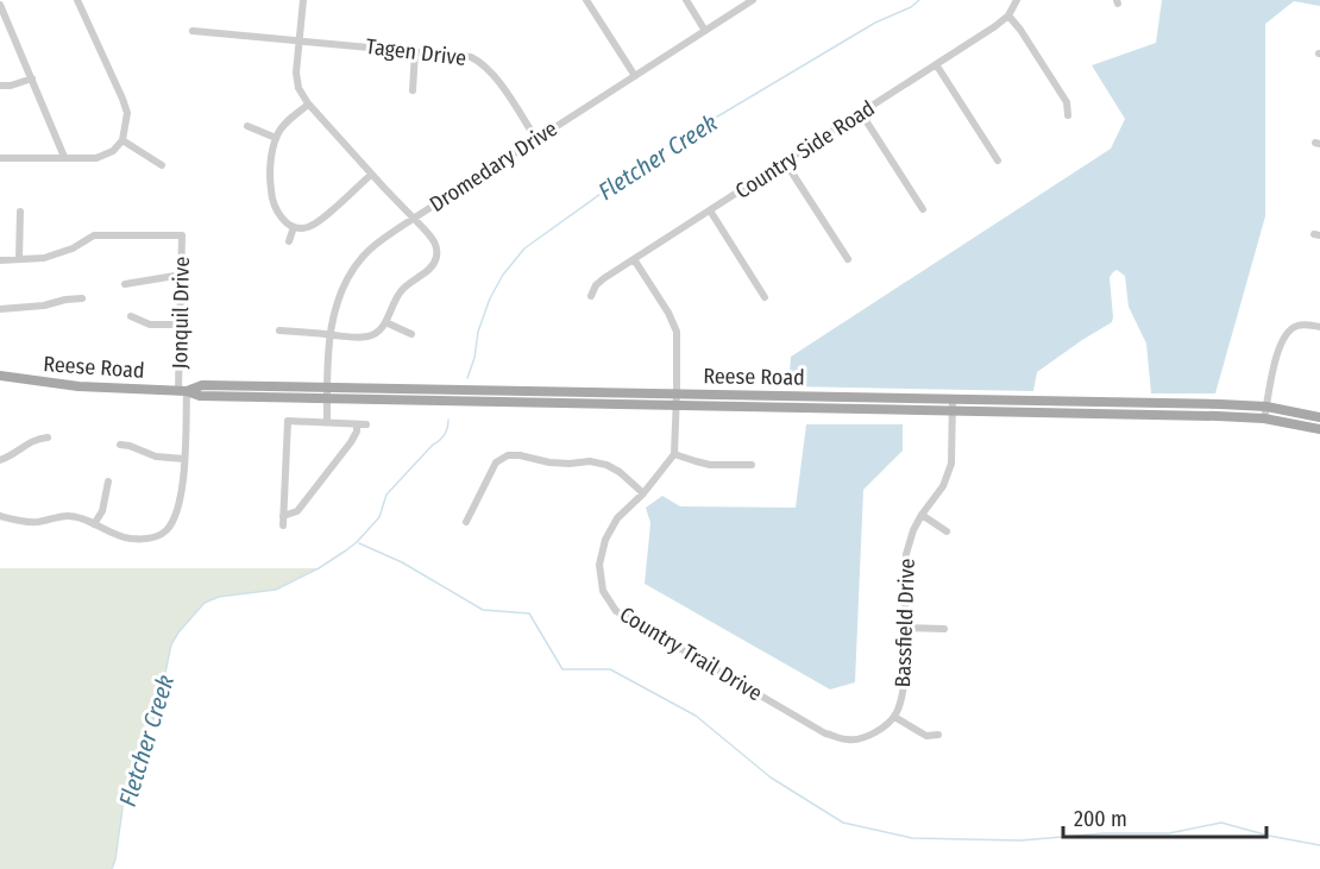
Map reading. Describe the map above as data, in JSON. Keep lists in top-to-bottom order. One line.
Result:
{"streets":{"main road":["Reese Road"],"street":["Tagen Drive","Country Side Road","Dromedary Drive","Jonquil Drive","Bassfield Drive","Country Trail Drive"]},"crossings":[["Tagen Drive","Dromedary Drive"],["Dromedary Drive","Reese Road"],["Jonquil Drive","Reese Road"],["Reese Road","Bassfield Drive"],["Bassfield Drive","Country Trail Drive"]],"water":["Fletcher Creek"],"scale_bar":"200 m"}
